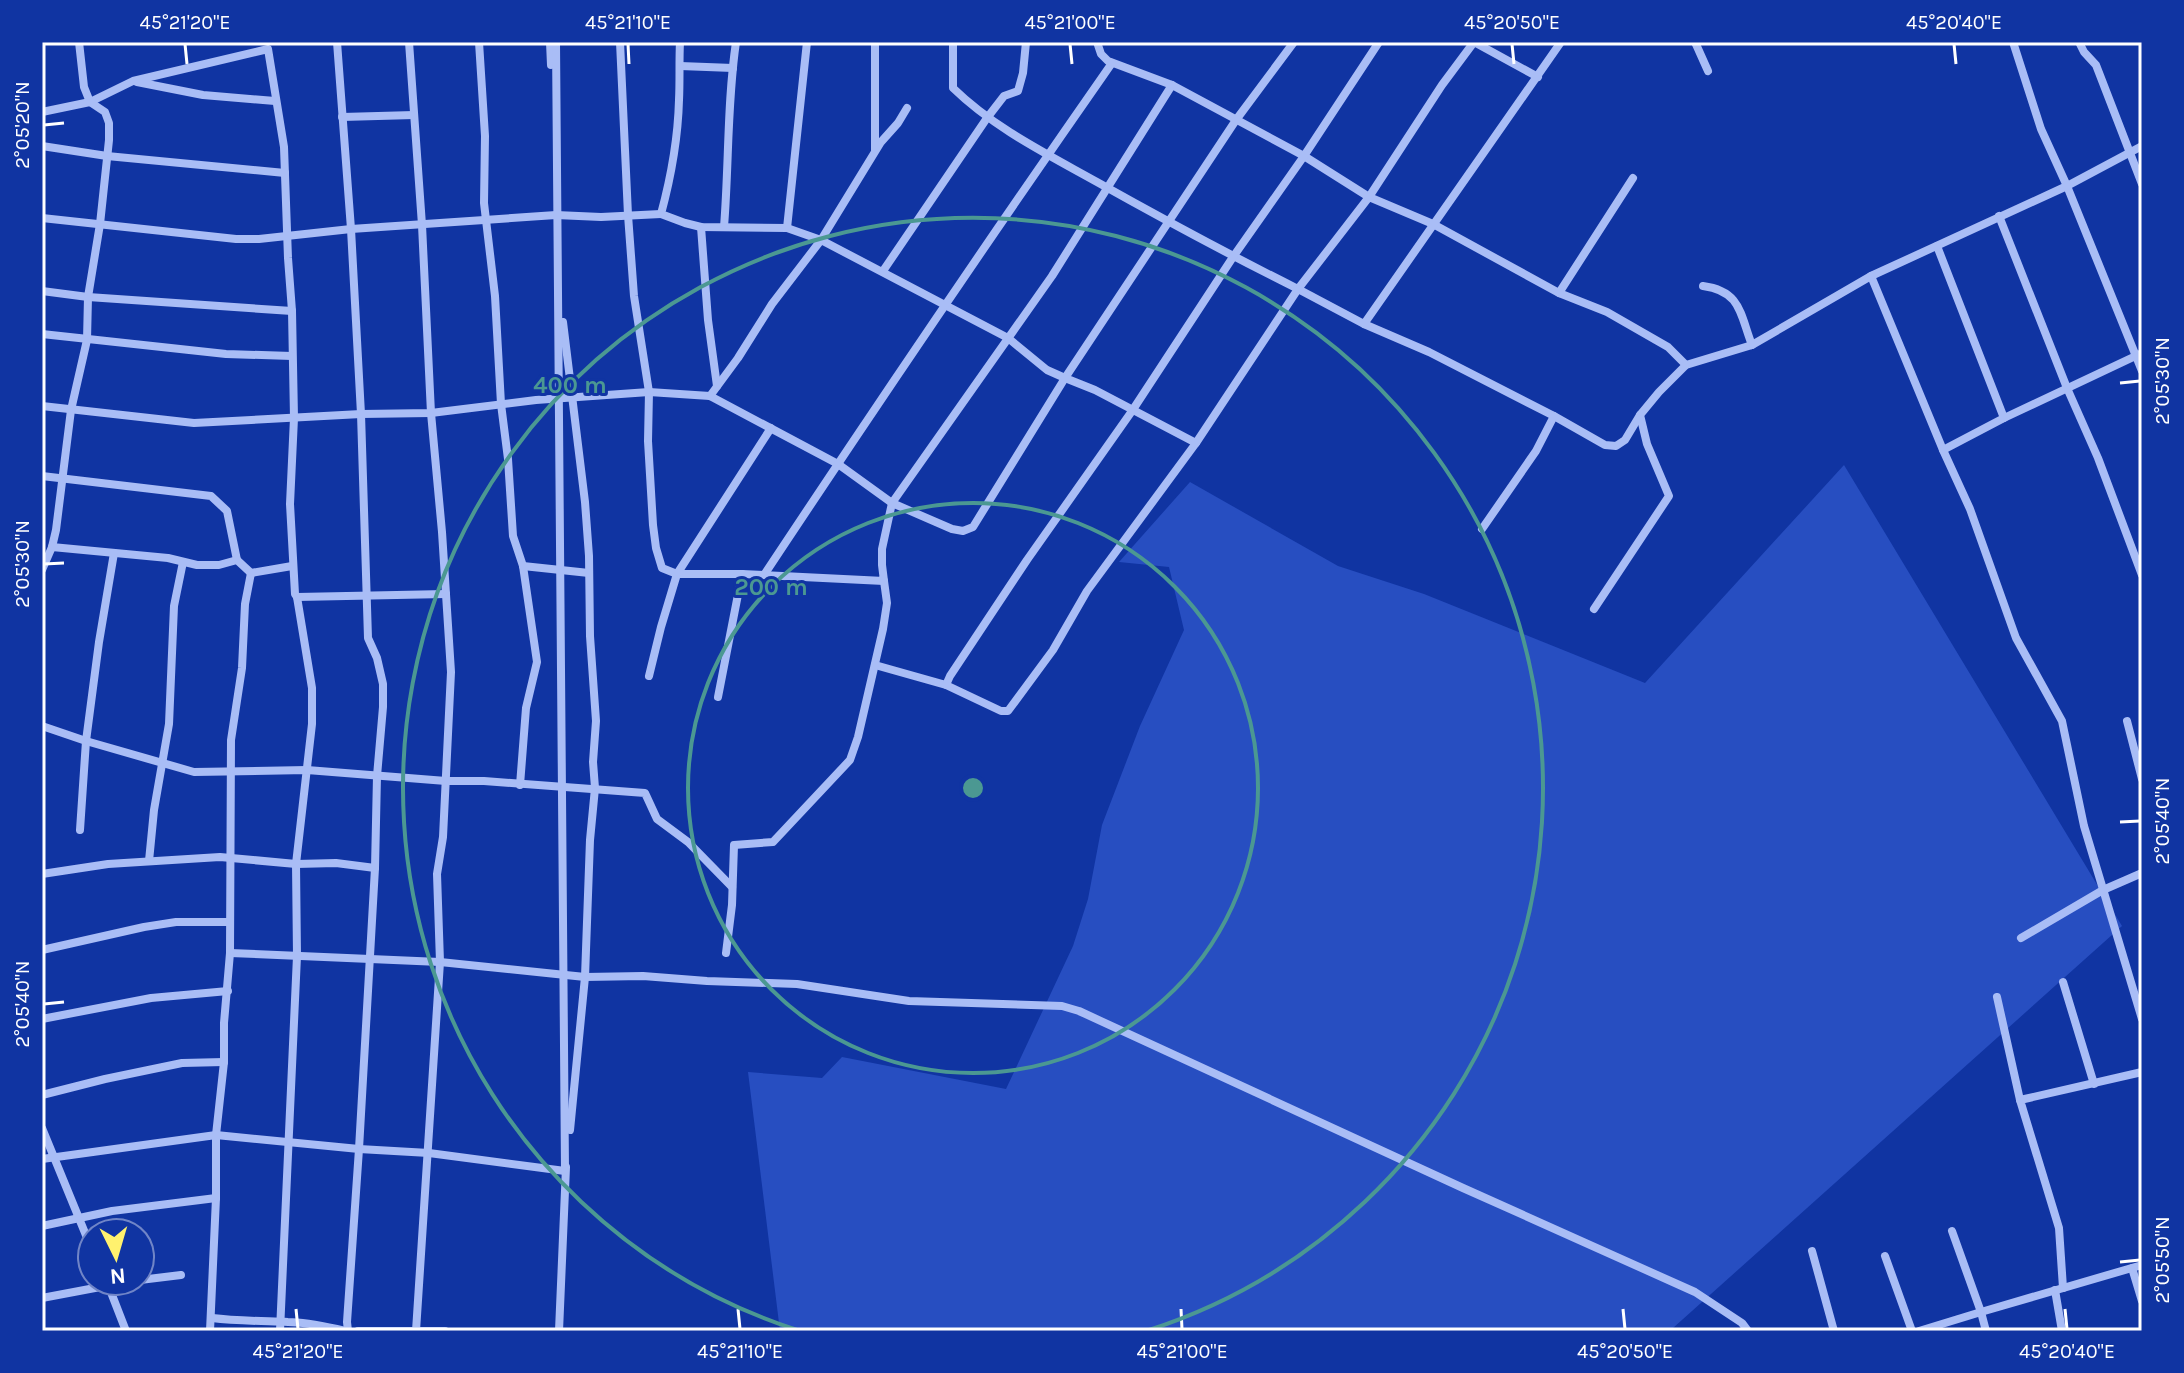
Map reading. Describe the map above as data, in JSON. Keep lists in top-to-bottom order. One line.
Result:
{"north":"bottom","coordinates":["45°21'20\"E","45°21'10\"E","45°21'00\"E","45°20'50\"E","45°20'40\"E","2°05'20\"N","2°05'30\"N","2°05'40\"N","2°05'50\"N"],"rings":["400 m","200 m"]}
